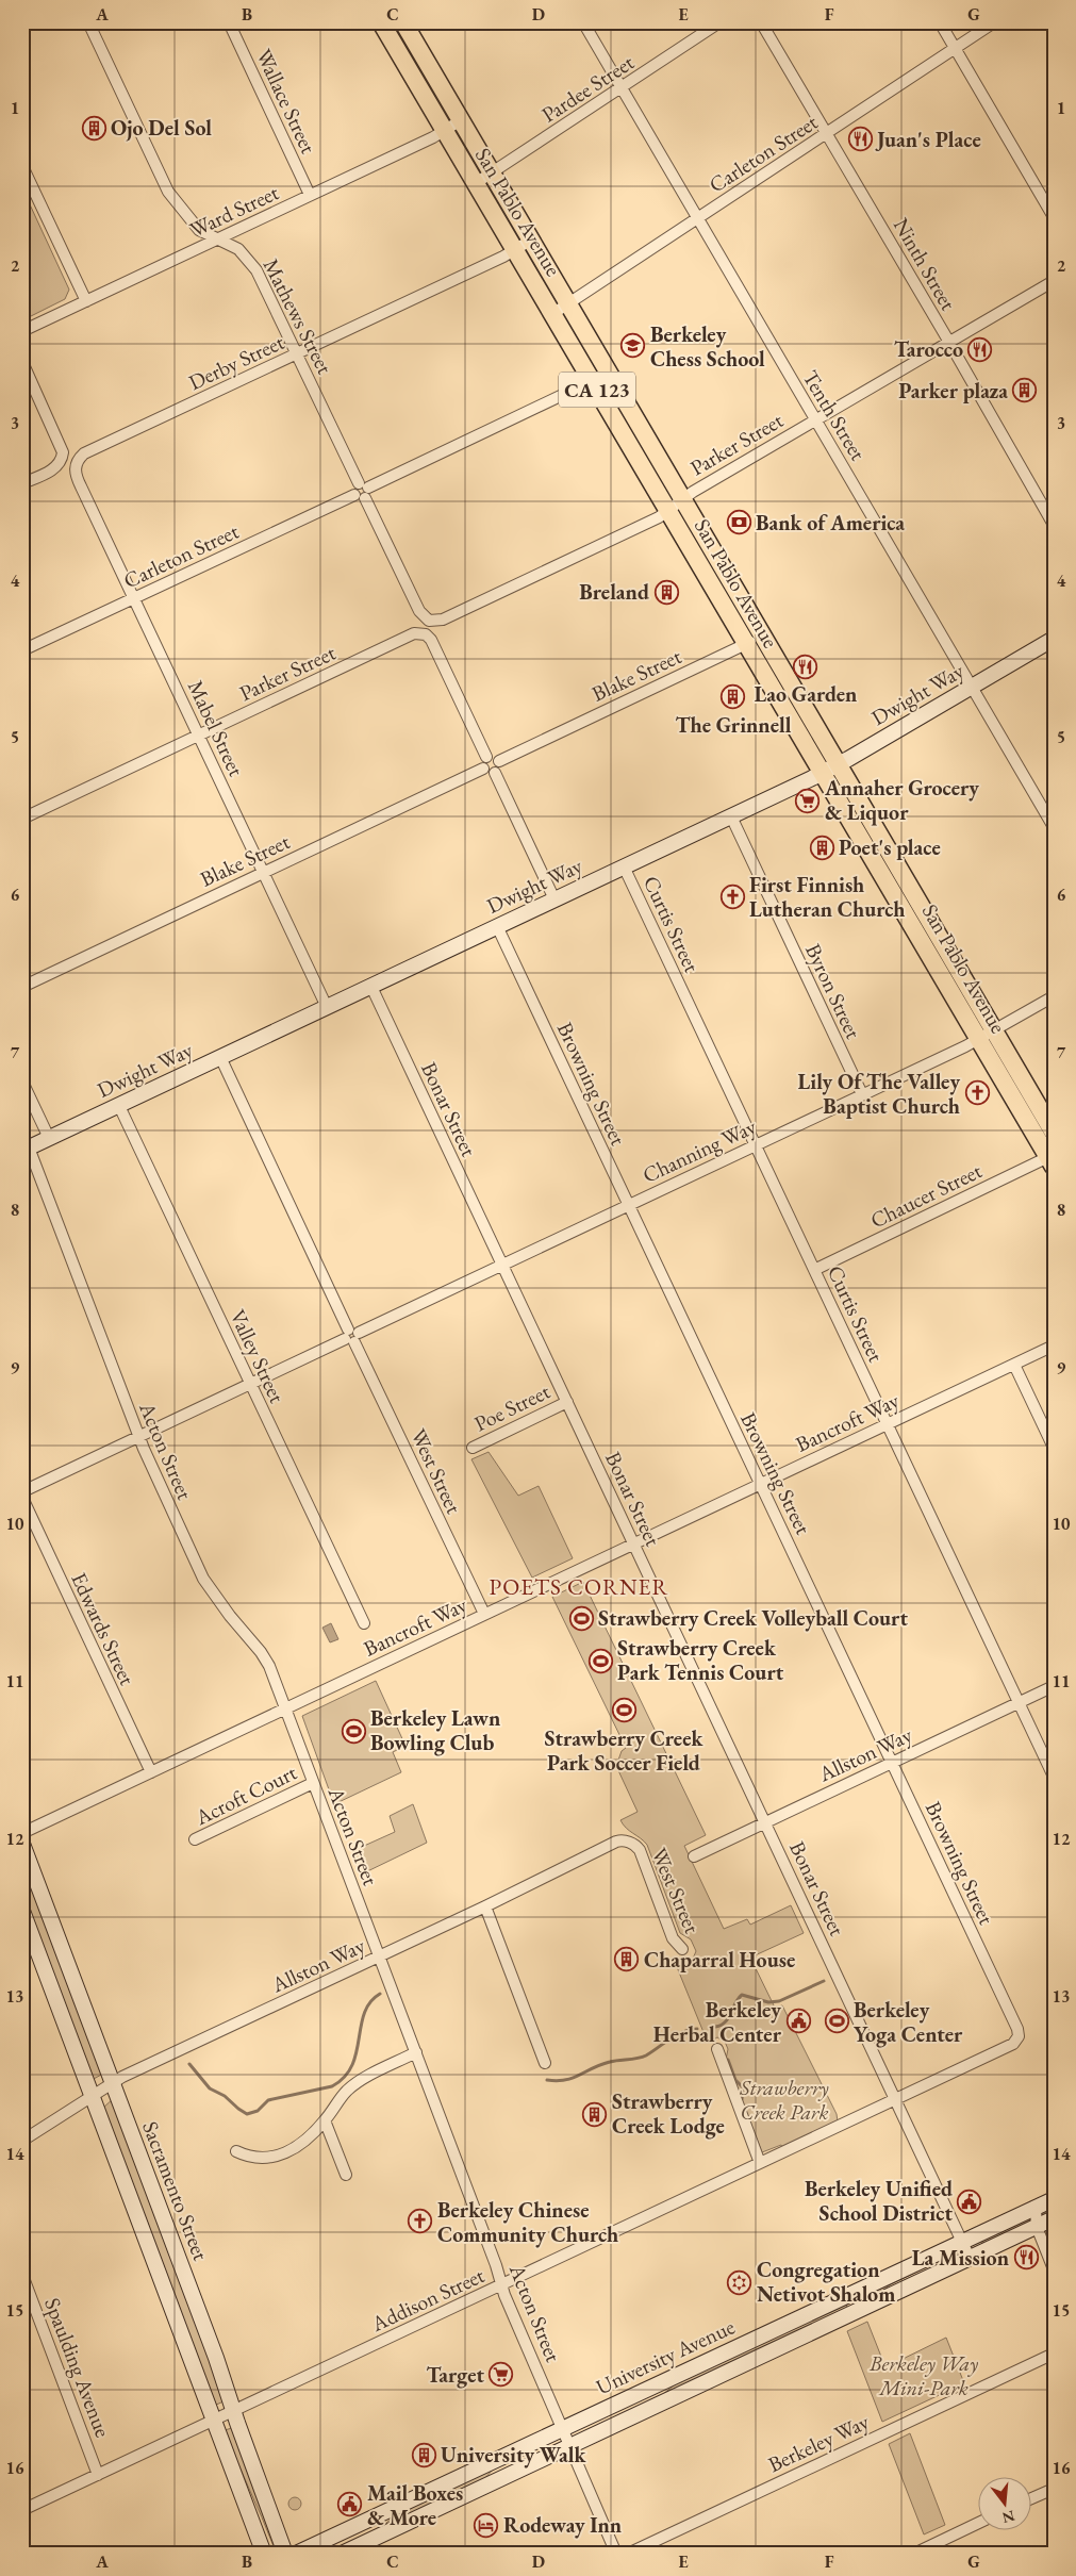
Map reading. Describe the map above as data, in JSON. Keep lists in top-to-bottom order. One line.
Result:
{"streets":{"main road":["San Pablo Avenue","CA 123"],"street":["Pardee Street","Wallace Street","Carleton Street","Ward Street","Ninth Street","Mathews Street","Derby Street","Tenth Street","Parker Street","Blake Street","Dwight Way","Mabel Street","Curtis Street","Byron Street","Browning Street","Bonar Street","Channing Way","Chaucer Street","Valley Street","Poe Street","Bancroft Way","Acton Street","West Street","Edwards Street","Allston Way","Acroft Court","Sacramento Street","Addison Street","University Avenue","Spaulding Avenue","Berkeley Way"]},"crossings":[["Pardee Street","San Pablo Avenue"],["Pardee Street","Tenth Street"],["Wallace Street","Ward Street"],["Carleton Street","San Pablo Avenue"],["Carleton Street","Ninth Street"],["Carleton Street","Mathews Street"],["Carleton Street","Tenth Street"],["Carleton Street","Mabel Street"],["Ward Street","San Pablo Avenue"],["Ward Street","Mathews Street"],["San Pablo Avenue","Derby Street"],["San Pablo Avenue","Parker Street"],["San Pablo Avenue","Blake Street"],["San Pablo Avenue","Dwight Way"],["San Pablo Avenue","Channing Way"],["San Pablo Avenue","Chaucer Street"],["Ninth Street","Parker Street"],["Mathews Street","Derby Street"],["Mathews Street","Parker Street"],["Derby Street","Mabel Street"],["Tenth Street","Parker Street"],["Tenth Street","Dwight Way"],["Parker Street","Blake Street"],["Parker Street","Mabel Street"],["Blake Street","Mabel Street"],["Dwight Way","Mabel Street"],["Dwight Way","Curtis Street"],["Dwight Way","Byron Street"],["Dwight Way","Browning Street"],["Dwight Way","Bonar Street"],["Dwight Way","Valley Street"],["Dwight Way","Acton Street"],["Dwight Way","West Street"],["Curtis Street","Channing Way"],["Curtis Street","Chaucer Street"],["Curtis Street","Bancroft Way"],["Curtis Street","Allston Way"],["Byron Street","Channing Way"],["Browning Street","Channing Way"],["Browning Street","Bancroft Way"],["Browning Street","Allston Way"],["Browning Street","Addison Street"],["Bonar Street","Channing Way"],["Bonar Street","Poe Street"],["Bonar Street","Bancroft Way"],["Bonar Street","Allston Way"],["Bonar Street","Addison Street"],["Bonar Street","University Avenue"],["Channing Way","Valley Street"],["Channing Way","Acton Street"],["Channing Way","West Street"],["Channing Way","Edwards Street"],["Bancroft Way","Acton Street"],["Bancroft Way","West Street"],["Bancroft Way","Edwards Street"],["Acton Street","Allston Way"],["Acton Street","Acroft Court"],["Acton Street","Addison Street"],["Acton Street","University Avenue"],["West Street","Allston Way"],["Allston Way","Sacramento Street"],["Sacramento Street","Addison Street"],["Addison Street","Spaulding Avenue"]],"districts":["POETS CORNER"],"parks":["Strawberry Creek Park","Berkeley Way Mini-Park"],"places":{"building":["Ojo Del Sol","Parker plaza","Breland","The Grinnell","Poet's place","Chaparral House","Strawberry Creek Lodge","University Walk"],"restaurant":["Juan's Place","Tarocco","Lao Garden","La Mission"],"school or university":["Berkeley Chess School"],"bank":["Bank of America"],"supermarket":["Annaher Grocery & Liquor","Target"],"church":["First Finnish Lutheran Church","Lily Of The Valley Baptist Church","Berkeley Chinese Community Church"],"sports":["Strawberry Creek Volleyball Court","Strawberry Creek Park Tennis Court","Strawberry Creek Park Soccer Field","Berkeley Lawn Bowling Club","Berkeley Yoga Center"],"public building":["Berkeley Herbal Center","Berkeley Unified School District","Mail Boxes & More"],"synagogue":["Congregation Netivot Shalom"],"hotel":["Rodeway Inn"]},"north":"bottom","grid":{"columns":["A","B","C","D","E","F","G"],"rows":["1","2","3","4","5","6","7","8","9","10","11","12","13","14","15","16"]}}
